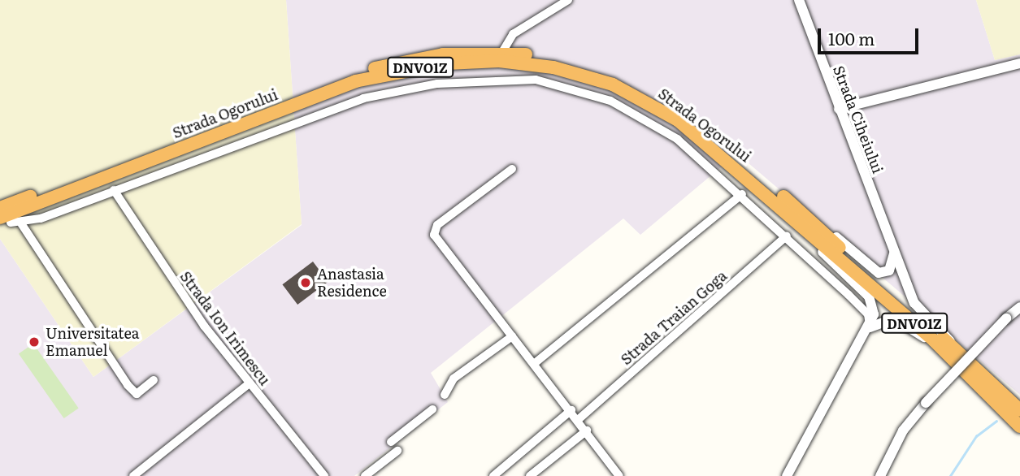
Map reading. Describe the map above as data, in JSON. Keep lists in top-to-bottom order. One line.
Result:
{"streets":{"highway":["DNVO1Z","Strada Ogorului"],"street":["Strada Ciheiului","Strada Traian Goga","Strada Ion Irimescu"]},"crossings":[["Strada Ogorului","Strada Ciheiului"]],"places":["Anastasia Residence","Universitatea Emanuel"],"scale_bar":"100 m"}
